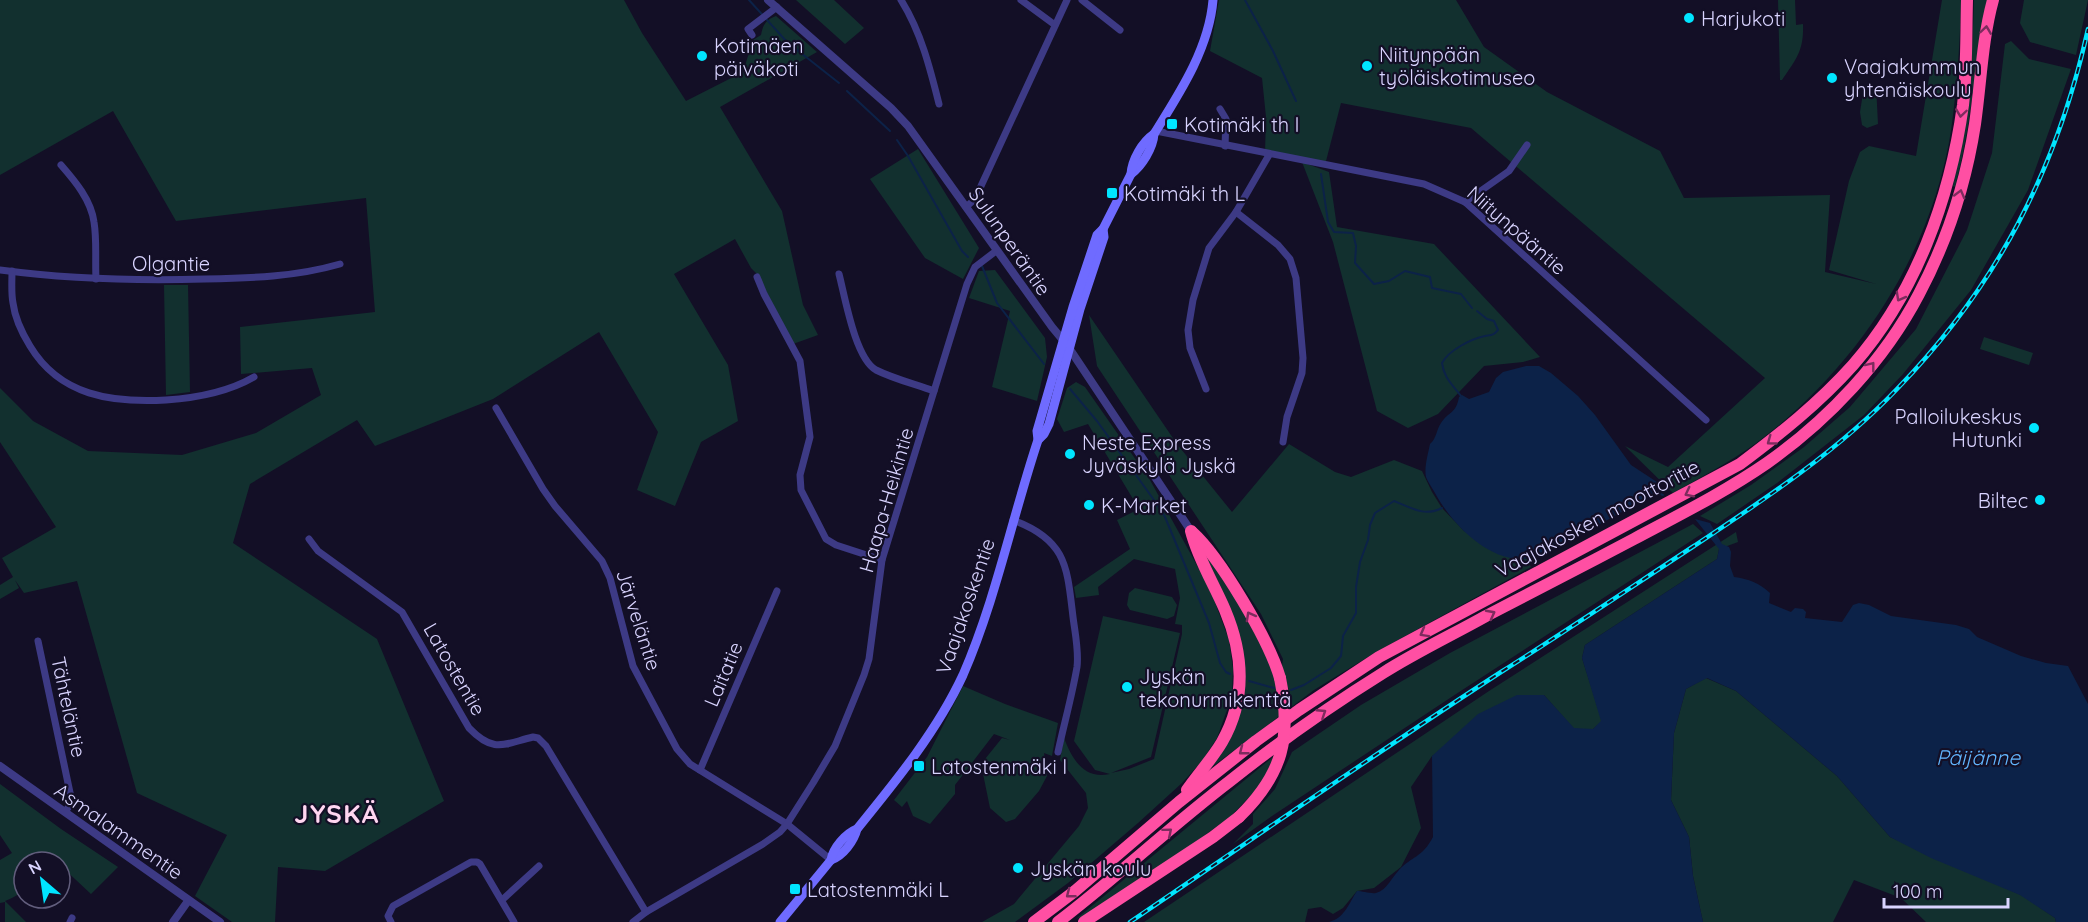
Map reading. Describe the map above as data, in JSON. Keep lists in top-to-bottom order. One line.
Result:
{"streets":{"highway":["Vaajakosken moottoritie"],"main road":["Vaajakoskentie"],"street":["Niitynpääntie","Sulunperäntie","Olgantie","Haapa-Heikintie","Järveläntie","Latostentie","Laitatie","Tähteläntie","Asmalammentie"]},"crossings":[["Niitynpääntie","Vaajakoskentie"],["Sulunperäntie","Haapa-Heikintie"],["Sulunperäntie","Vaajakoskentie"],["Haapa-Heikintie","Järveläntie"],["Haapa-Heikintie","Latostentie"],["Vaajakoskentie","Järveläntie"],["Järveläntie","Laitatie"],["Tähteläntie","Asmalammentie"]],"districts":["JYSKÄ"],"water":["Päijänne"],"places":{"other":["Harjukoti","Kotimäen päiväkoti","Niitynpään työläiskotimuseo","Vaajakummun yhtenäiskoulu","Palloilukeskus Hutunki","Neste Express Jyväskylä Jyskä","Biltec","K-Market","Jyskän tekonurmikenttä","Jyskän koulu"],"transit":["Kotimäki th I","Kotimäki th L","Latostenmäki I","Latostenmäki L"]},"scale_bar":"100 m","north":"top left"}
